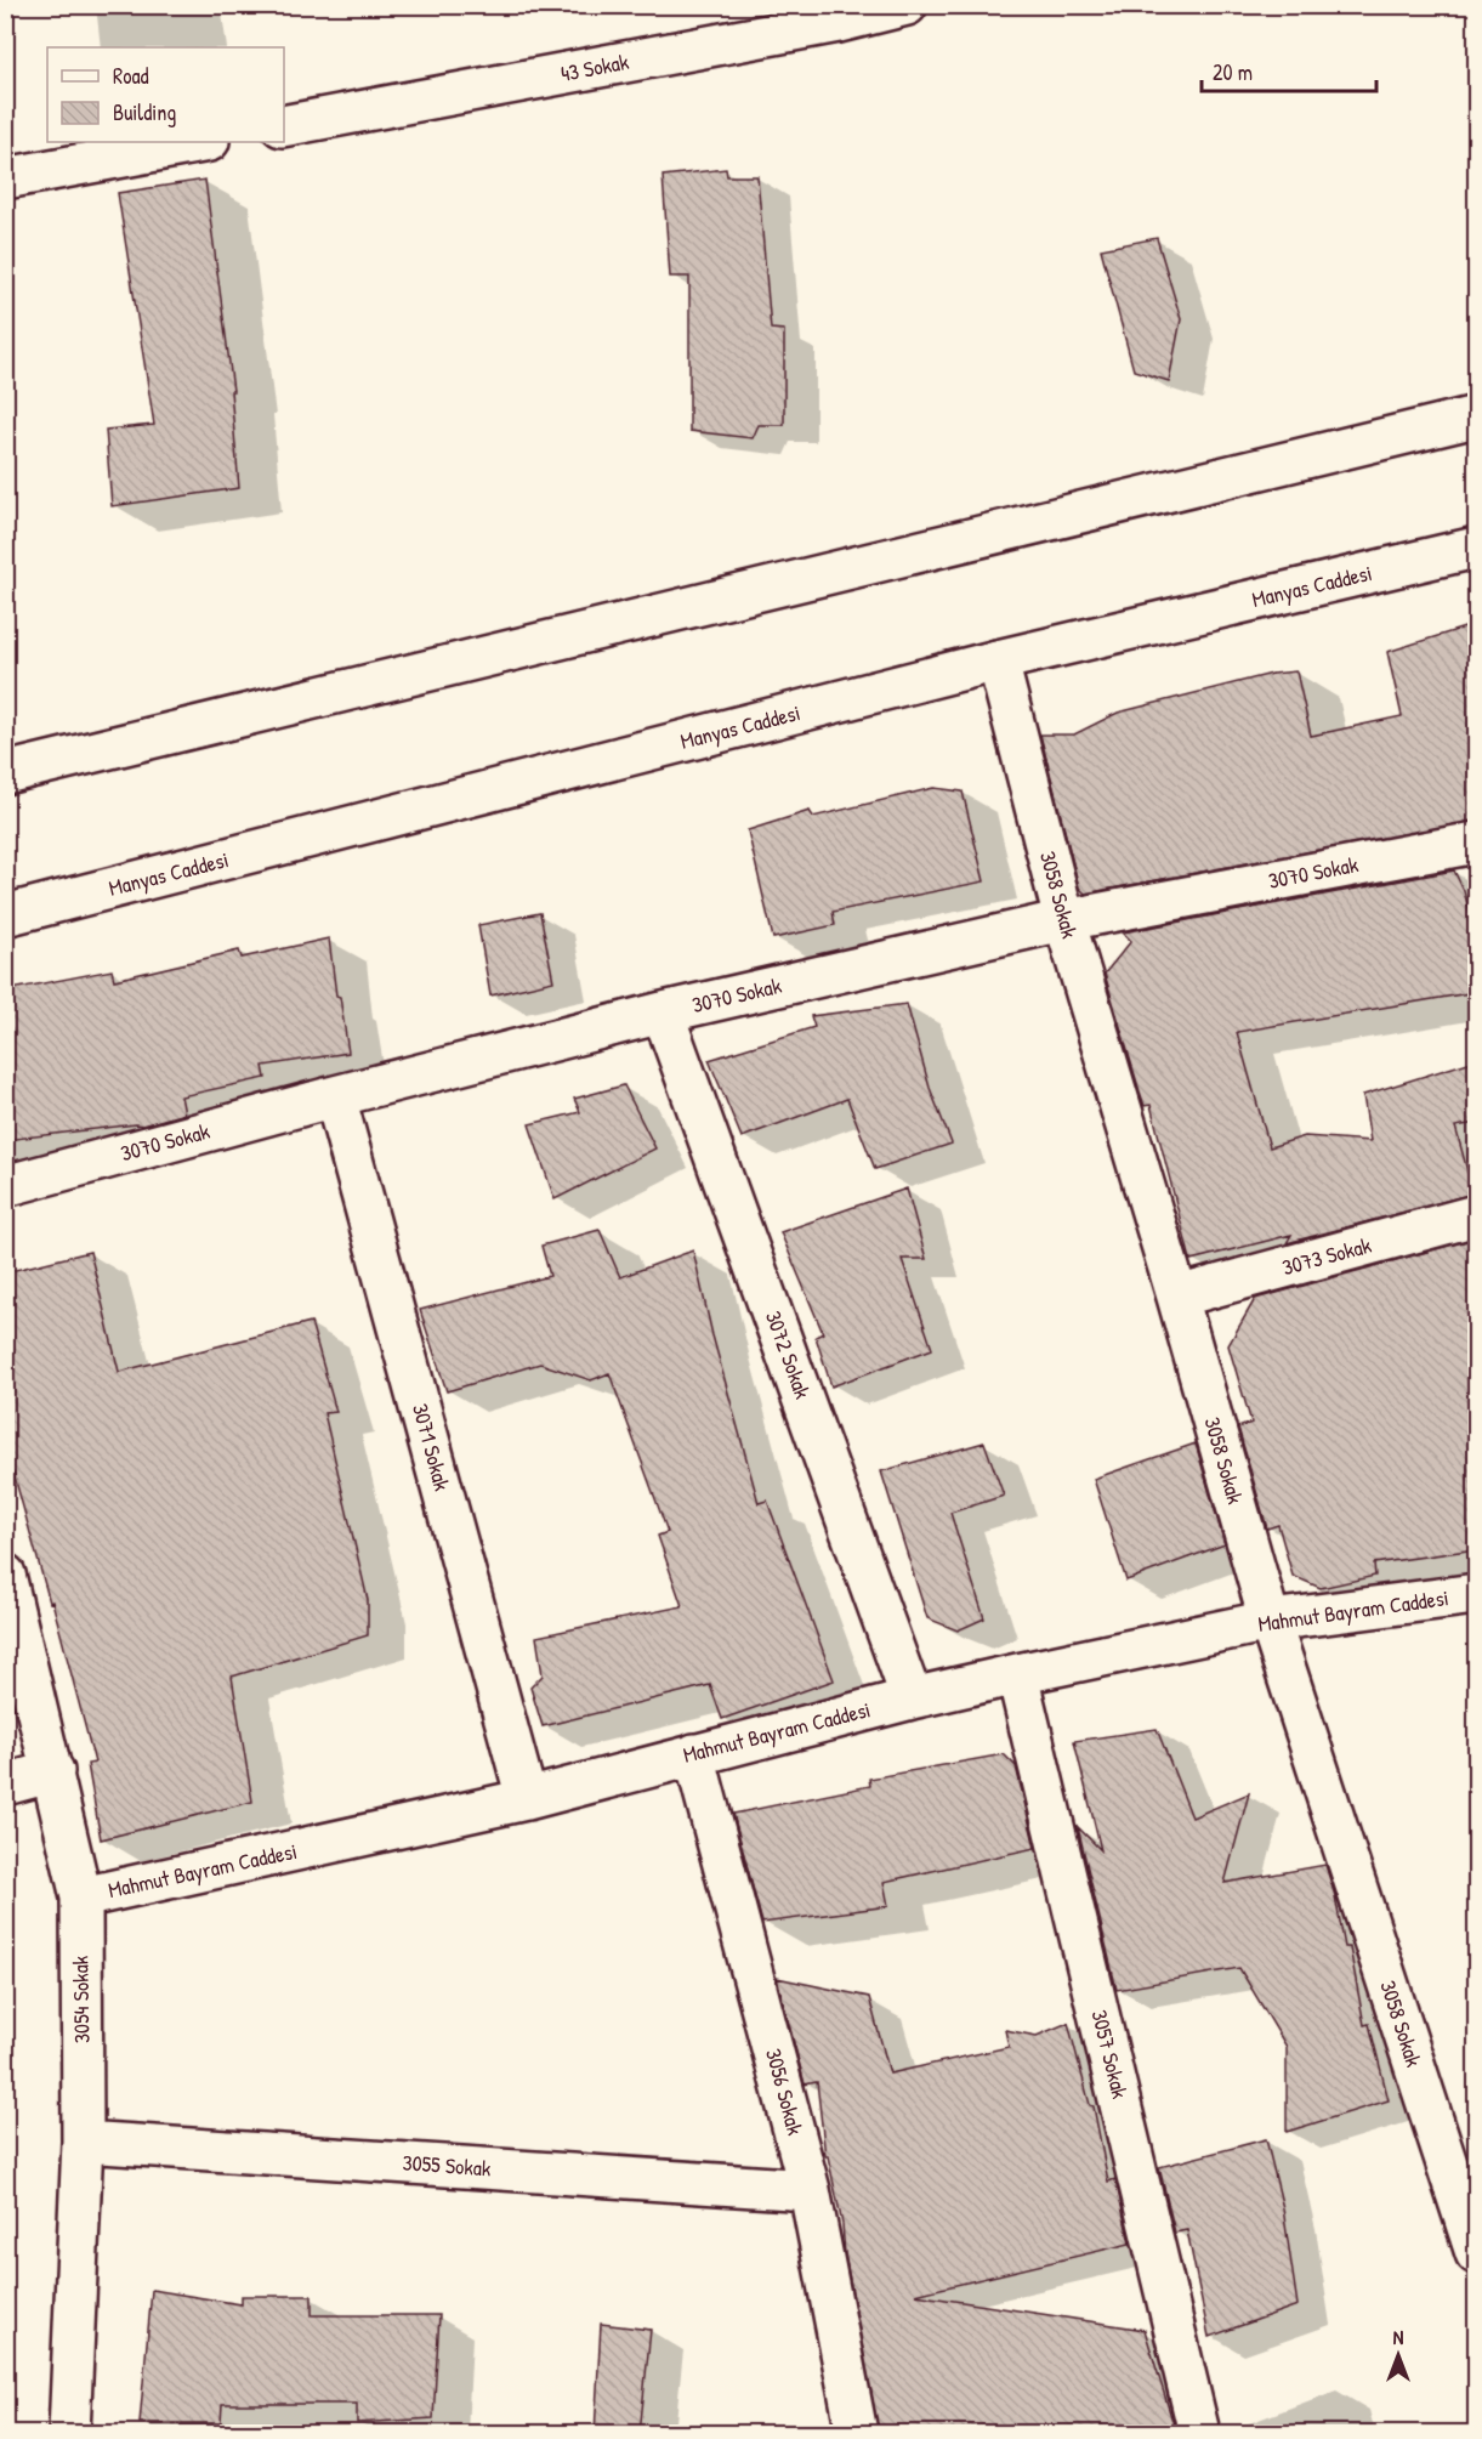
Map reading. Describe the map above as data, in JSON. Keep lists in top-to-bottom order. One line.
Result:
{"streets":{"street":["43 Sokak","Manyas Caddesi","3070 Sokak","3058 Sokak","3073 Sokak","3072 Sokak","3071 Sokak","Mahmut Bayram Caddesi","3054 Sokak","3057 Sokak","3056 Sokak","3055 Sokak"]},"crossings":[["Manyas Caddesi","3058 Sokak"],["3070 Sokak","3058 Sokak"],["3070 Sokak","3072 Sokak"],["3070 Sokak","3071 Sokak"],["3058 Sokak","3073 Sokak"],["3058 Sokak","Mahmut Bayram Caddesi"],["3072 Sokak","Mahmut Bayram Caddesi"],["3071 Sokak","Mahmut Bayram Caddesi"],["Mahmut Bayram Caddesi","3054 Sokak"],["Mahmut Bayram Caddesi","3057 Sokak"],["Mahmut Bayram Caddesi","3056 Sokak"],["3054 Sokak","3055 Sokak"],["3056 Sokak","3055 Sokak"]],"legend":["Road","Building"],"scale_bar":"20 m","north":"top"}
